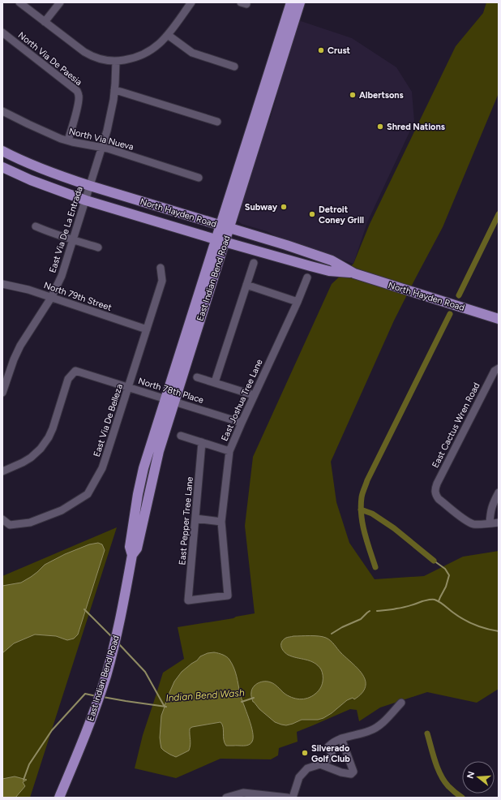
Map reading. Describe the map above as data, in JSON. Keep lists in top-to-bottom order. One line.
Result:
{"streets":{"main road":["North Hayden Road","East Indian Bend Road"],"street":["North Via De Paesia","North Via Nueva","East Via De La Entrada","North 79th Street","North 78th Place","East Joshua Tree Lane","East Via De Belleza","East Cactus Wren Road","East Pepper Tree Lane"]},"crossings":[["North Via De Paesia","North Via Nueva"],["North Via Nueva","East Via De La Entrada"],["North Hayden Road","East Via De La Entrada"],["North Hayden Road","East Indian Bend Road"],["East Via De La Entrada","North 79th Street"],["East Indian Bend Road","North 78th Place"],["North 79th Street","East Via De Belleza"],["North 78th Place","East Joshua Tree Lane"],["North 78th Place","East Via De Belleza"],["East Joshua Tree Lane","East Pepper Tree Lane"]],"water":["Indian Bend Wash"],"places":["Crust","Albertsons","Shred Nations","Subway","Detroit Coney Grill","Silverado Golf Club"],"north":"left"}
